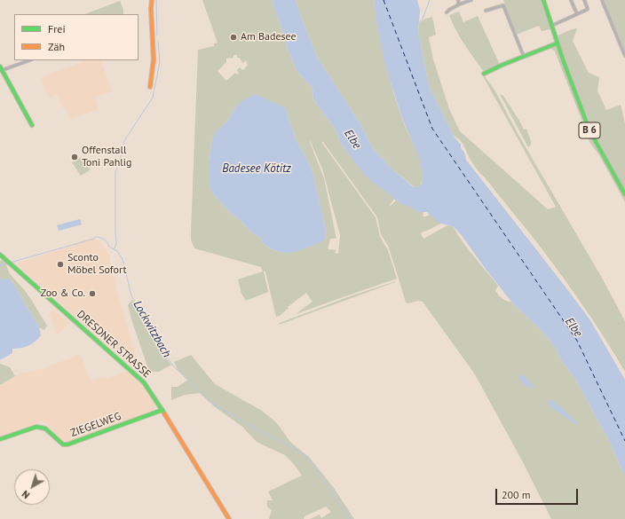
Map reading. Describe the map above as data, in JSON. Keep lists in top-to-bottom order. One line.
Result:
{"streets":{"main road":["B 6","DRESDNER STRASSE","ZIEGELWEG"]},"crossings":[["DRESDNER STRASSE","ZIEGELWEG"]],"water":["Elbe","Badesee Kötitz","Lockwitzbach"],"places":["Am Badesee","Offenstall Toni Pahlig","Sconto Möbel Sofort","Zoo & Co."],"legend":["Frei","Zäh"],"scale_bar":"200 m","north":"bottom left"}
